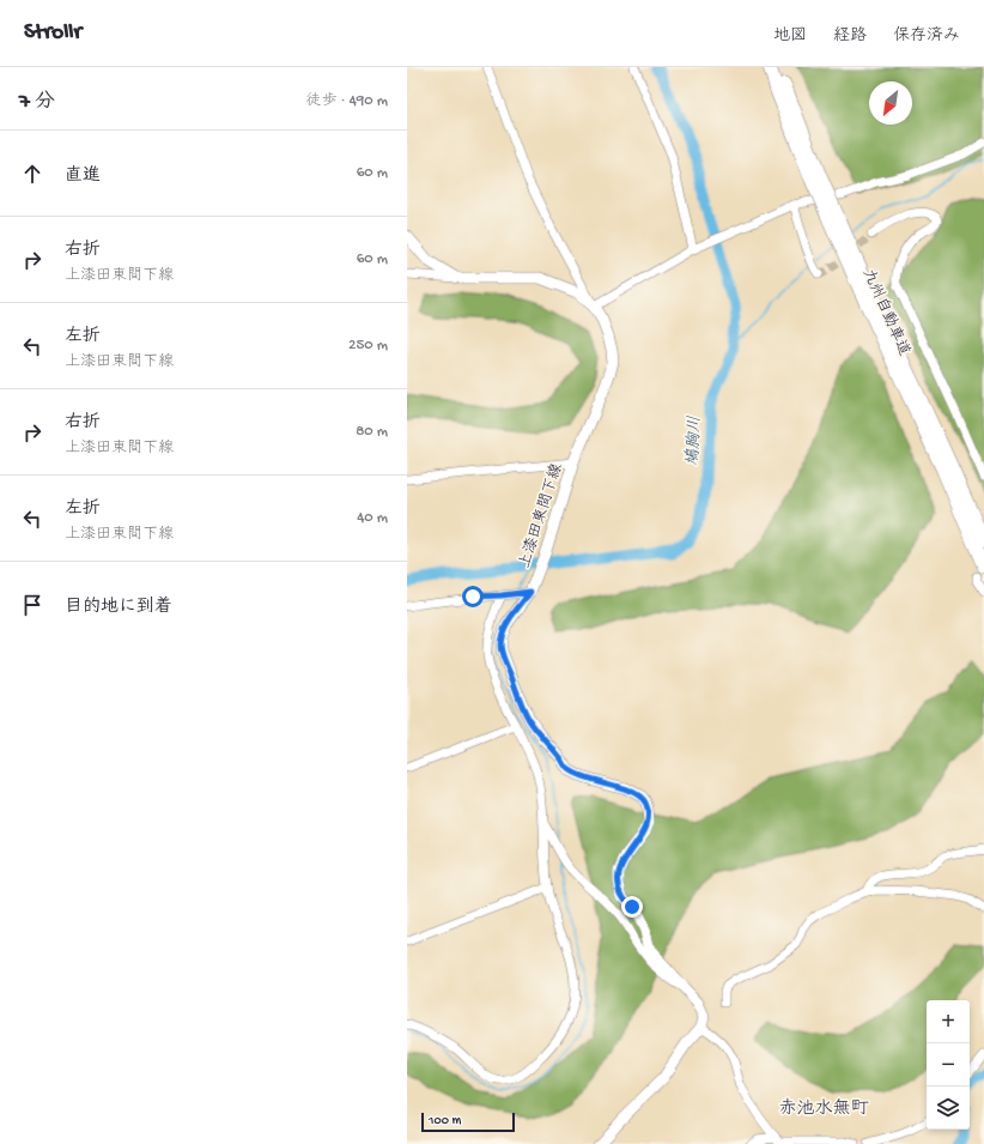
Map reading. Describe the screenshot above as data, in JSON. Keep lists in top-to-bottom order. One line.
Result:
{"streets":{"highway":["九州自動車道"],"main road":["上漆田東間下線"]},"districts":["赤池水無町"],"water":["鳩胸川"],"scale_bar":"100 m","north":"bottom left","page":{"header":"Strollr","nav":["地図","経路","保存済み"],"heading":["7 分","徒歩 · 490 m"],"list":[["直進","60 m"],["右折","上漆田東間下線","60 m"],["左折","上漆田東間下線","250 m"],["右折","上漆田東間下線","80 m"],["左折","上漆田東間下線","40 m"],"目的地に到着"],"map_buttons":["+","−"],"scale":"100 m"}}
